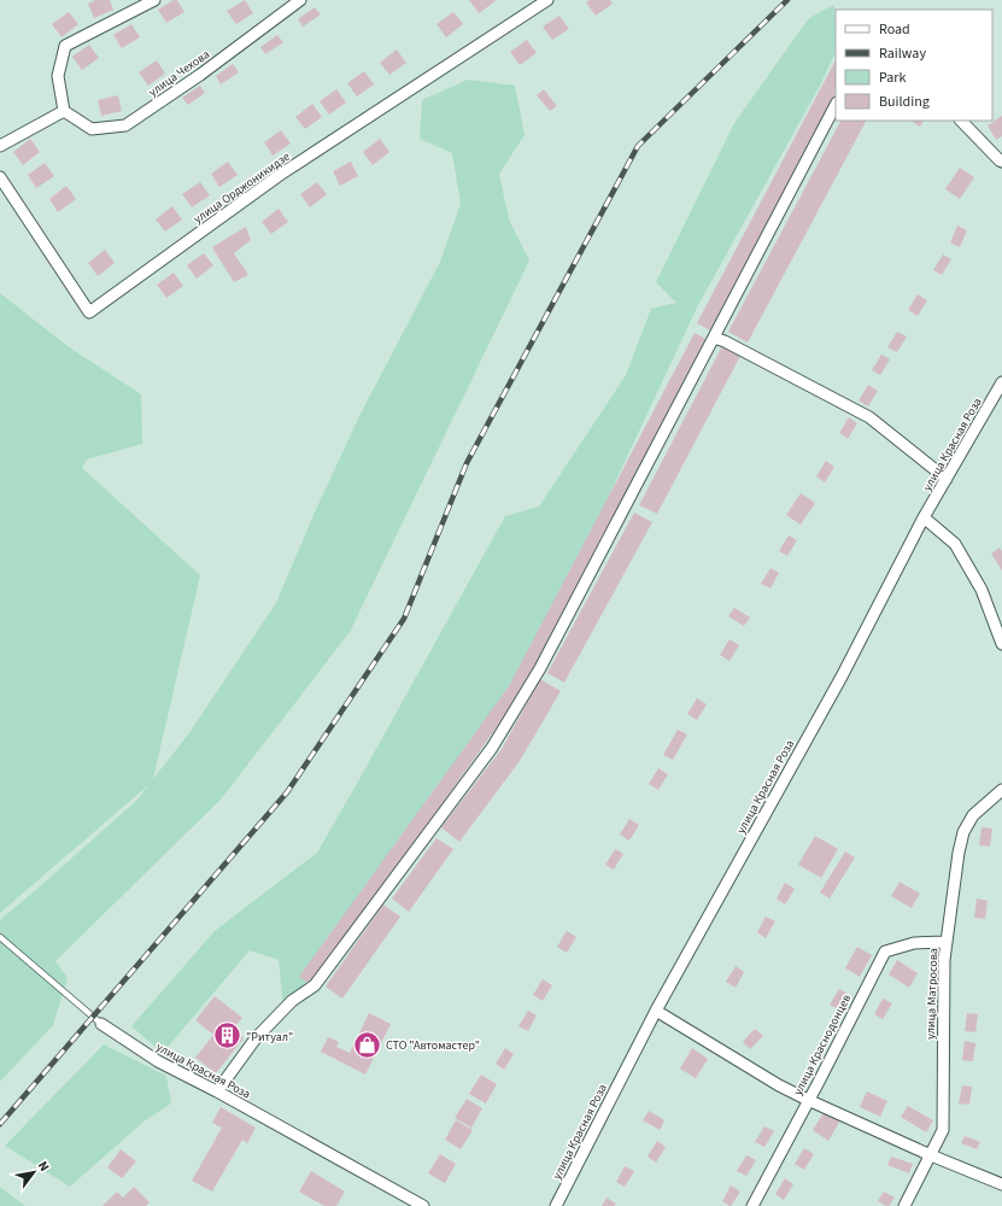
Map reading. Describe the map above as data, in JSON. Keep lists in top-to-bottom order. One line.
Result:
{"streets":{"street":["улица Чехова","улица Орджоникидзе","улица Красная Роза","улица Матросова","улица Краснодонцев"]},"crossings":[["улица Матросова","улица Краснодонцев"]],"places":{"building":["\"Ритуал\""],"shop":["СТО \"Автомастер\""]},"legend":["Road","Railway","Park","Building"],"north":"top right"}
